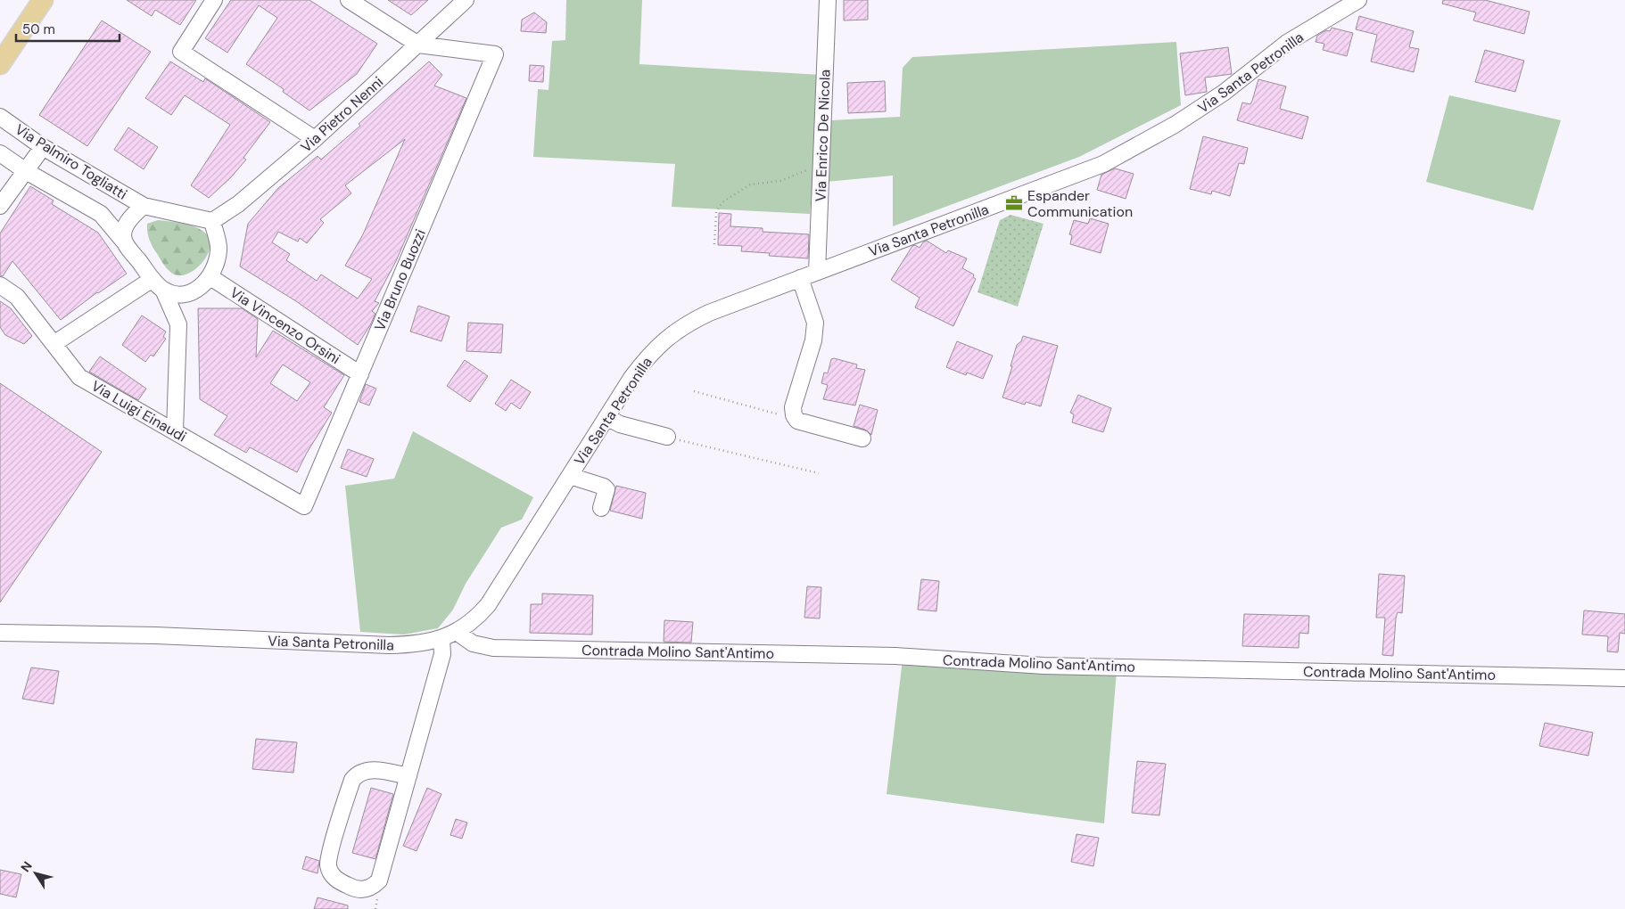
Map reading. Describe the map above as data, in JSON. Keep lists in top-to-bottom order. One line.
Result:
{"streets":{"street":["Via Santa Petronilla","Via Pietro Nenni","Via Enrico De Nicola","Via Palmiro Togliatti","Via Bruno Buozzi","Via Vincenzo Orsini","Via Luigi Einaudi","Contrada Molino Sant'Antimo"]},"crossings":[["Via Santa Petronilla","Via Enrico De Nicola"],["Via Santa Petronilla","Contrada Molino Sant'Antimo"],["Via Pietro Nenni","Via Palmiro Togliatti"],["Via Pietro Nenni","Via Bruno Buozzi"],["Via Pietro Nenni","Via Vincenzo Orsini"],["Via Palmiro Togliatti","Via Vincenzo Orsini"],["Via Bruno Buozzi","Via Vincenzo Orsini"],["Via Bruno Buozzi","Via Luigi Einaudi"]],"places":{"office":["Espander Communication"]},"scale_bar":"50 m","north":"top left"}
